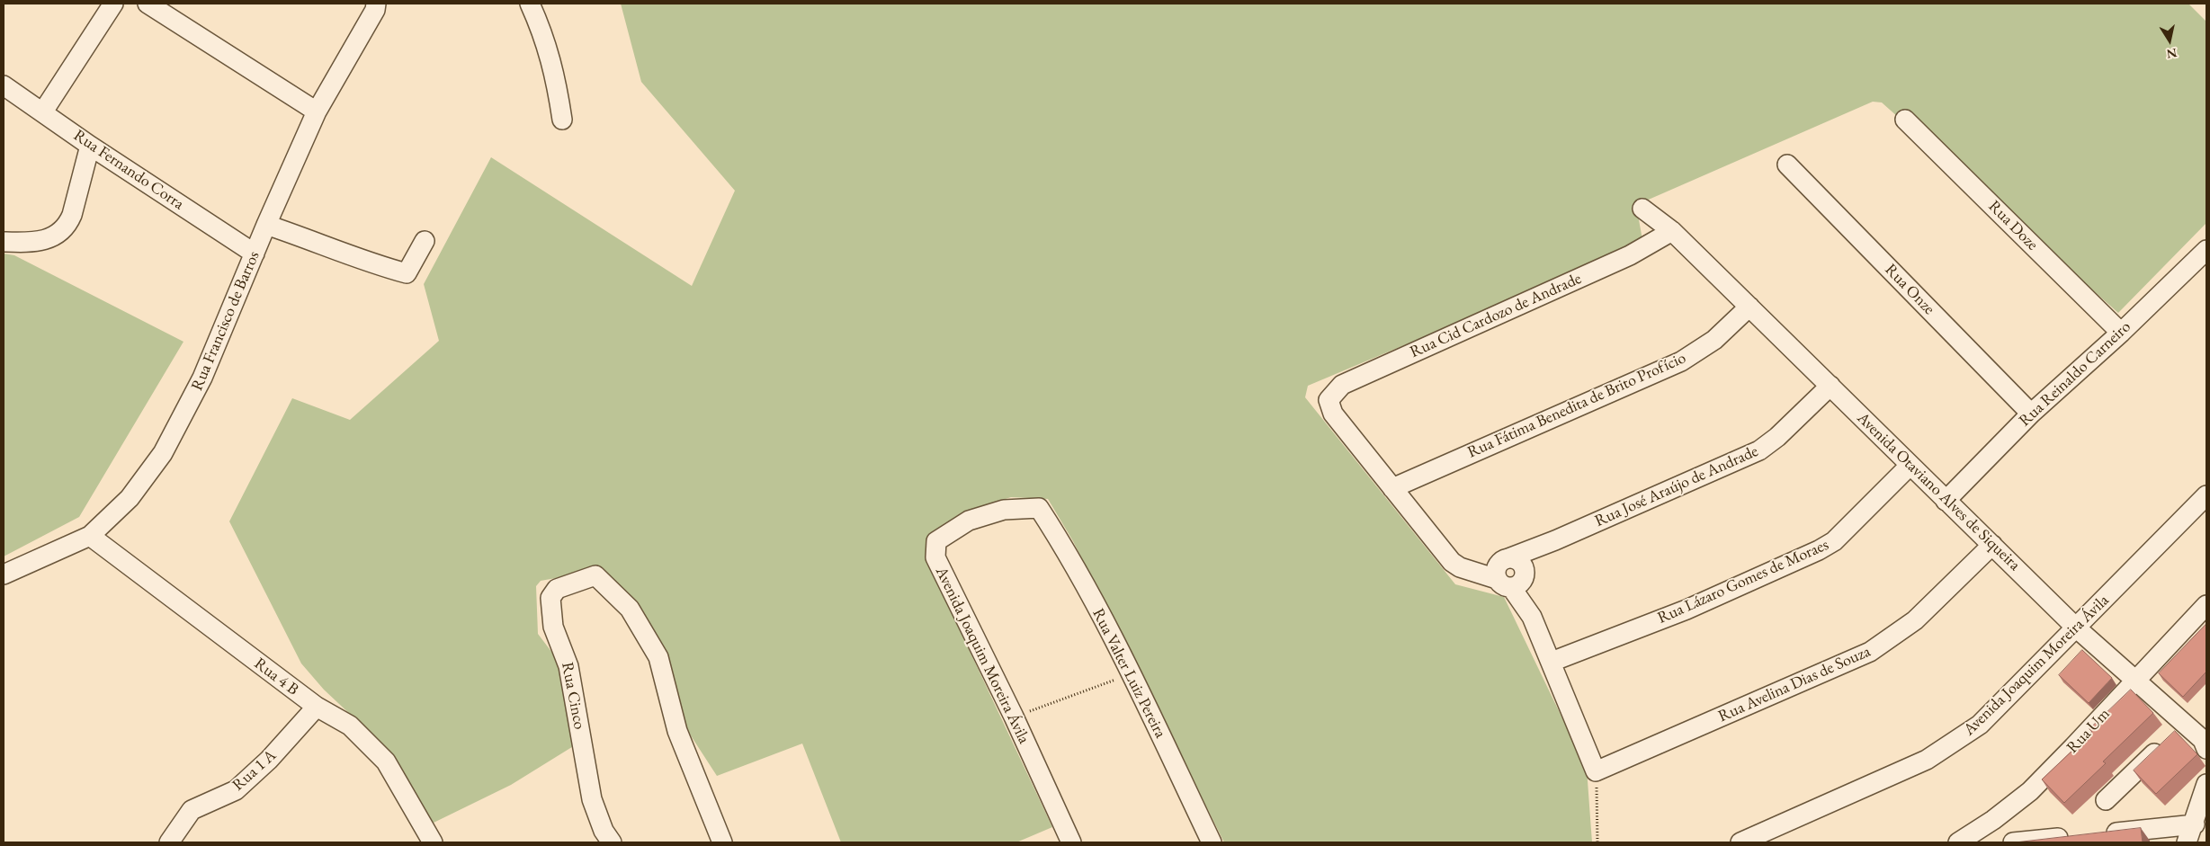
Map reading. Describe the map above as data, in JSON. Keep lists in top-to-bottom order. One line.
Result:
{"streets":{"street":["Rua Fernando Corra","Rua Doze","Rua Onze","Rua Cid Cardozo de Andrade","Rua Francisco de Barros","Rua Reinaldo Carneiro","Rua Fátima Benedita de Brito Profício","Rua José Araújo de Andrade","Avenida Otaviano Alves de Siqueira","Rua Lázaro Gomes de Moraes","Avenida Joaquim Moreira Ávila","Rua Valter Luiz Pereira","Rua 4 B","Rua Avelina Dias de Souza","Rua Cinco","Rua Um","Rua 1 A"]},"crossings":[["Rua Fernando Corra","Rua Francisco de Barros"],["Rua Doze","Rua Reinaldo Carneiro"],["Rua Onze","Rua Reinaldo Carneiro"],["Rua Cid Cardozo de Andrade","Rua Fátima Benedita de Brito Profício"],["Rua Cid Cardozo de Andrade","Avenida Otaviano Alves de Siqueira"],["Rua Francisco de Barros","Rua 4 B"],["Rua Reinaldo Carneiro","Avenida Otaviano Alves de Siqueira"],["Rua Fátima Benedita de Brito Profício","Avenida Otaviano Alves de Siqueira"],["Rua José Araújo de Andrade","Avenida Otaviano Alves de Siqueira"],["Avenida Otaviano Alves de Siqueira","Rua Lázaro Gomes de Moraes"],["Avenida Otaviano Alves de Siqueira","Avenida Joaquim Moreira Ávila"],["Avenida Otaviano Alves de Siqueira","Rua Avelina Dias de Souza"],["Avenida Otaviano Alves de Siqueira","Rua Um"],["Avenida Joaquim Moreira Ávila","Rua Valter Luiz Pereira"],["Rua 4 B","Rua 1 A"]],"north":"bottom"}
